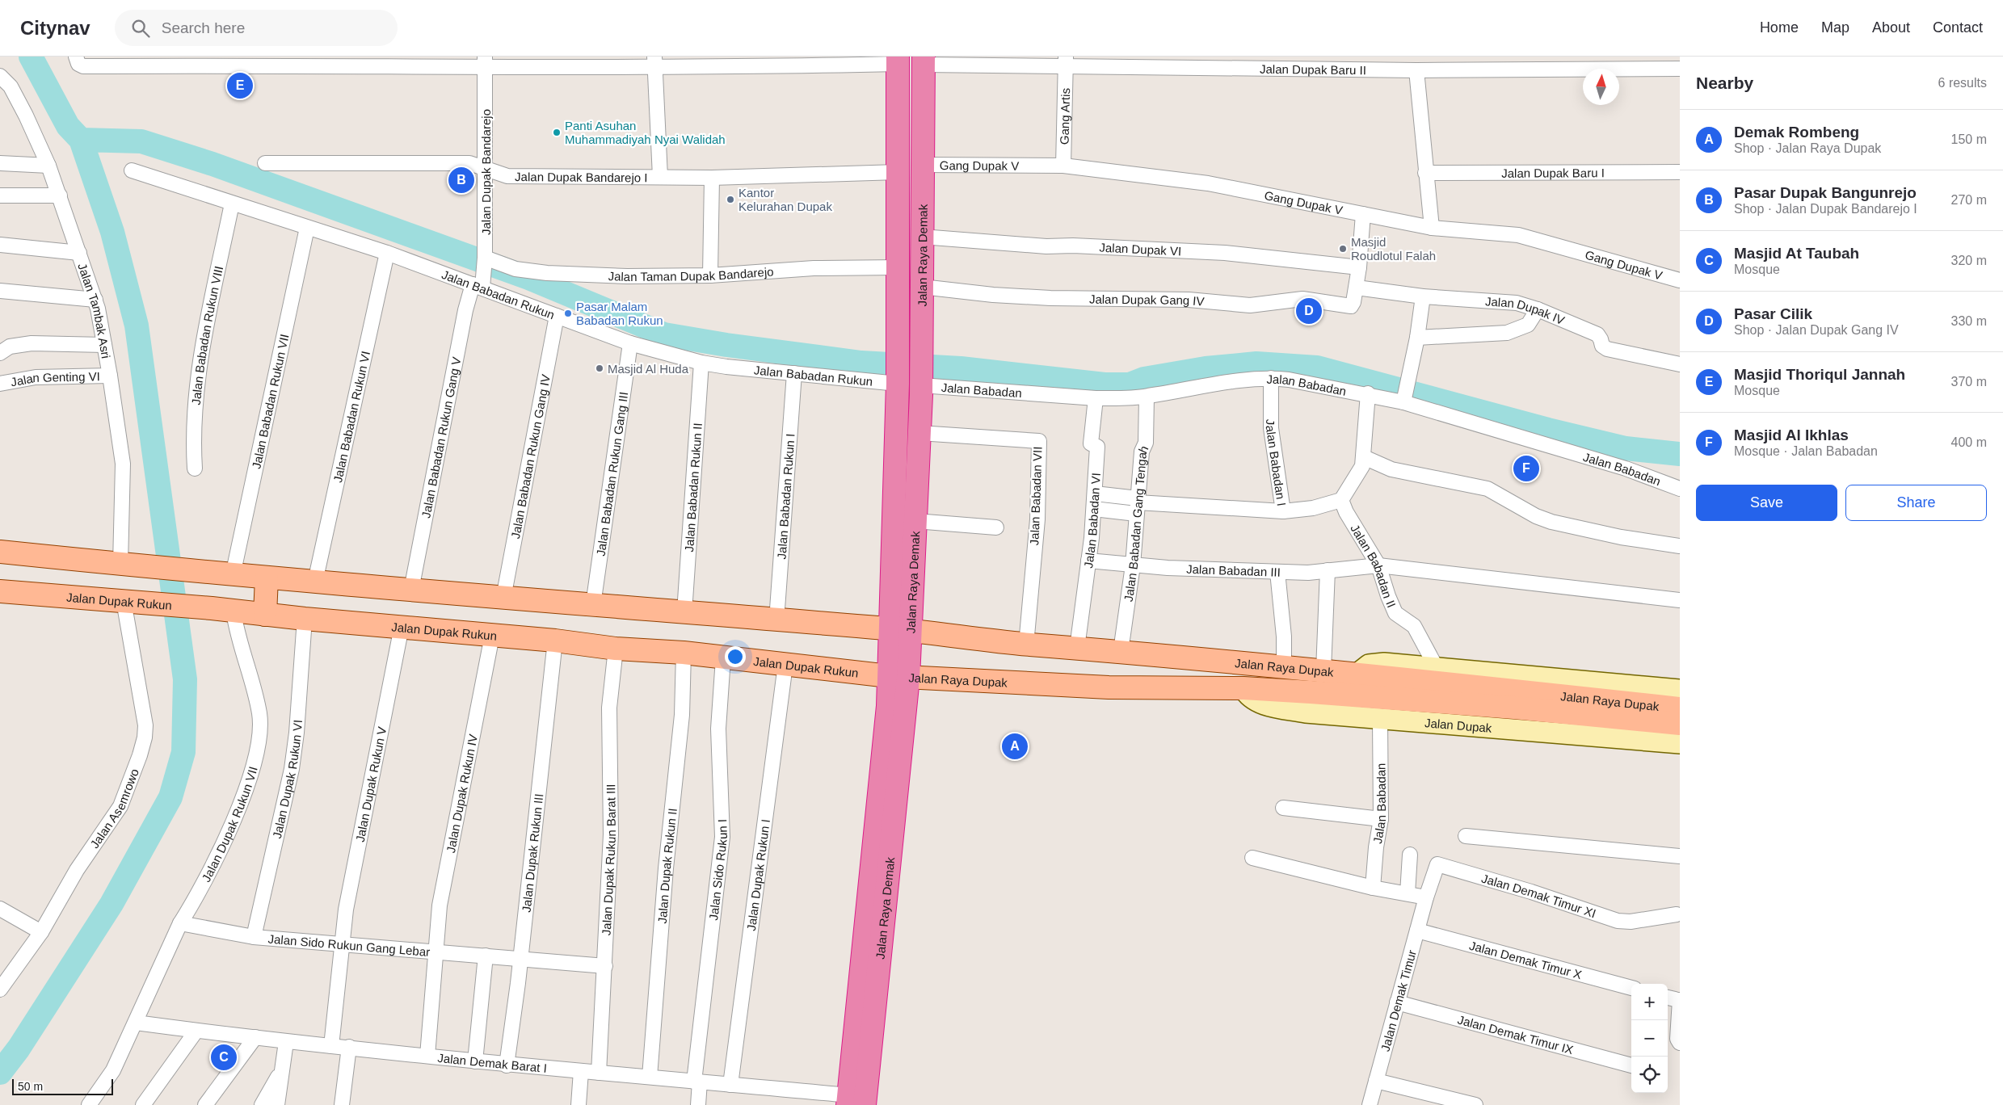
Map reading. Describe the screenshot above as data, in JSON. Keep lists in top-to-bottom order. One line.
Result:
{"streets":{"highway":["Jalan Raya Demak"],"main road":["Jalan Dupak Rukun","Jalan Raya Dupak","Jalan Dupak"],"street":["Jalan Dupak Baru II","Gang Artis","Gang Dupak V","Jalan Dupak Bandarejo","Jalan Dupak Baru I","Jalan Dupak Bandarejo I","Jalan Dupak VI","Jalan Taman Dupak Bandarejo","Jalan Babadan Rukun","Jalan Dupak Gang IV","Jalan Tambak Asri","Jalan Dupak IV","Jalan Babadan Rukun VIII","Jalan Genting VI","Jalan Babadan","Jalan Babadan Rukun VII","Jalan Babadan Rukun VI","Jalan Babadan Rukun Gang V","Jalan Babadan Rukun Gang IV","Jalan Babadan I","Jalan Babadan Rukun Gang III","Jalan Babadan Rukun II","Jalan Babadan VII","Jalan Babadan Rukun I","Jalan Babadan VI","Jalan Babadan Gang Tengah","Jalan Babadan II","Jalan Babadan III","Jalan Dupak Rukun VI","Jalan Dupak Rukun V","Jalan Dupak Rukun IV","Jalan Asemrowo","Jalan Dupak Rukun VII","Jalan Dupak Rukun III","Jalan Dupak Rukun Barat III","Jalan Dupak Rukun II","Jalan Sido Rukun I","Jalan Dupak Rukun I","Jalan Demak Timur XI","Jalan Sido Rukun Gang Lebar","Jalan Demak Timur X","Jalan Demak Timur","Jalan Demak Timur IX","Jalan Demak Barat I"]},"crossings":[["Jalan Dupak Baru II","Gang Artis"],["Jalan Dupak Baru II","Jalan Raya Demak"],["Gang Artis","Gang Dupak V"],["Gang Dupak V","Jalan Raya Demak"],["Jalan Dupak Bandarejo","Jalan Dupak Bandarejo I"],["Jalan Dupak Bandarejo","Jalan Taman Dupak Bandarejo"],["Jalan Dupak Bandarejo","Jalan Babadan Rukun"],["Jalan Dupak Bandarejo","Jalan Babadan Rukun Gang V"],["Jalan Dupak Bandarejo I","Jalan Raya Demak"],["Jalan Dupak VI","Jalan Raya Demak"],["Jalan Raya Demak","Jalan Taman Dupak Bandarejo"],["Jalan Raya Demak","Jalan Babadan Rukun"],["Jalan Raya Demak","Jalan Dupak Gang IV"],["Jalan Raya Demak","Jalan Babadan"],["Jalan Raya Demak","Jalan Babadan VII"],["Jalan Raya Demak","Jalan Dupak Rukun"],["Jalan Raya Demak","Jalan Raya Dupak"],["Jalan Raya Demak","Jalan Demak Barat I"],["Jalan Babadan Rukun","Jalan Babadan Rukun VIII"],["Jalan Babadan Rukun","Jalan Babadan Rukun VII"],["Jalan Babadan Rukun","Jalan Babadan Rukun VI"],["Jalan Babadan Rukun","Jalan Babadan Rukun Gang V"],["Jalan Babadan Rukun","Jalan Babadan Rukun Gang IV"],["Jalan Babadan Rukun","Jalan Babadan Rukun Gang III"],["Jalan Babadan Rukun","Jalan Babadan Rukun II"],["Jalan Babadan Rukun","Jalan Babadan Rukun I"],["Jalan Dupak Gang IV","Jalan Dupak IV"],["Jalan Tambak Asri","Jalan Genting VI"],["Jalan Babadan","Jalan Babadan I"],["Jalan Babadan","Jalan Babadan VI"],["Jalan Babadan","Jalan Babadan Gang Tengah"],["Jalan Babadan","Jalan Dupak"],["Jalan Babadan I","Jalan Babadan II"],["Jalan Babadan VII","Jalan Raya Dupak"],["Jalan Babadan VI","Jalan Babadan III"],["Jalan Babadan VI","Jalan Raya Dupak"],["Jalan Babadan Gang Tengah","Jalan Babadan III"],["Jalan Babadan Gang Tengah","Jalan Raya Dupak"],["Jalan Babadan II","Jalan Babadan III"],["Jalan Dupak Rukun","Jalan Raya Dupak"],["Jalan Dupak Rukun","Jalan Dupak Rukun VI"],["Jalan Dupak Rukun","Jalan Dupak Rukun V"],["Jalan Dupak Rukun","Jalan Dupak Rukun IV"],["Jalan Dupak Rukun","Jalan Asemrowo"],["Jalan Dupak Rukun","Jalan Dupak Rukun VII"],["Jalan Dupak Rukun","Jalan Dupak Rukun III"],["Jalan Dupak Rukun","Jalan Dupak Rukun Barat III"],["Jalan Dupak Rukun","Jalan Dupak Rukun II"],["Jalan Dupak Rukun","Jalan Sido Rukun I"],["Jalan Dupak Rukun","Jalan Dupak Rukun I"],["Jalan Raya Dupak","Jalan Dupak"],["Jalan Dupak Rukun VI","Jalan Sido Rukun Gang Lebar"],["Jalan Dupak Rukun V","Jalan Sido Rukun Gang Lebar"],["Jalan Dupak Rukun V","Jalan Demak Barat I"],["Jalan Dupak Rukun IV","Jalan Sido Rukun Gang Lebar"],["Jalan Dupak Rukun IV","Jalan Demak Barat I"],["Jalan Dupak Rukun VII","Jalan Sido Rukun Gang Lebar"],["Jalan Dupak Rukun VII","Jalan Demak Barat I"],["Jalan Dupak Rukun III","Jalan Sido Rukun Gang Lebar"],["Jalan Dupak Rukun III","Jalan Demak Barat I"],["Jalan Dupak Rukun Barat III","Jalan Sido Rukun Gang Lebar"],["Jalan Dupak Rukun Barat III","Jalan Demak Barat I"],["Jalan Dupak Rukun II","Jalan Demak Barat I"],["Jalan Sido Rukun I","Jalan Demak Barat I"],["Jalan Dupak Rukun I","Jalan Demak Barat I"],["Jalan Demak Timur XI","Jalan Demak Timur"],["Jalan Demak Timur X","Jalan Demak Timur"],["Jalan Demak Timur","Jalan Demak Timur IX"]],"places":["Panti Asuhan Muhammadiyah Nyai Walidah","Kantor Kelurahan Dupak","Masjid Roudlotul Falah","Pasar Malam Babadan Rukun","Masjid Al Huda"],"scale_bar":"50 m","north":"top","page":{"header":"Citynav","search":"Search here","nav":["Home","Map","About","Contact"],"heading":["Nearby","6 results"],"pins":["E","B","D","F","A","C"],"list":[{"mark":"A","name":"Demak Rombeng","note":"Shop · Jalan Raya Dupak","value":"150 m"},{"mark":"B","name":"Pasar Dupak Bangunrejo","note":"Shop · Jalan Dupak Bandarejo I","value":"270 m"},{"mark":"C","name":"Masjid At Taubah","note":"Mosque","value":"320 m"},{"mark":"D","name":"Pasar Cilik","note":"Shop · Jalan Dupak Gang IV","value":"330 m"},{"mark":"E","name":"Masjid Thoriqul Jannah","note":"Mosque","value":"370 m"},{"mark":"F","name":"Masjid Al Ikhlas","note":"Mosque · Jalan Babadan","value":"400 m"}],"buttons":["Save","Share"],"map_buttons":["+","−"],"scale":"50 m"}}
